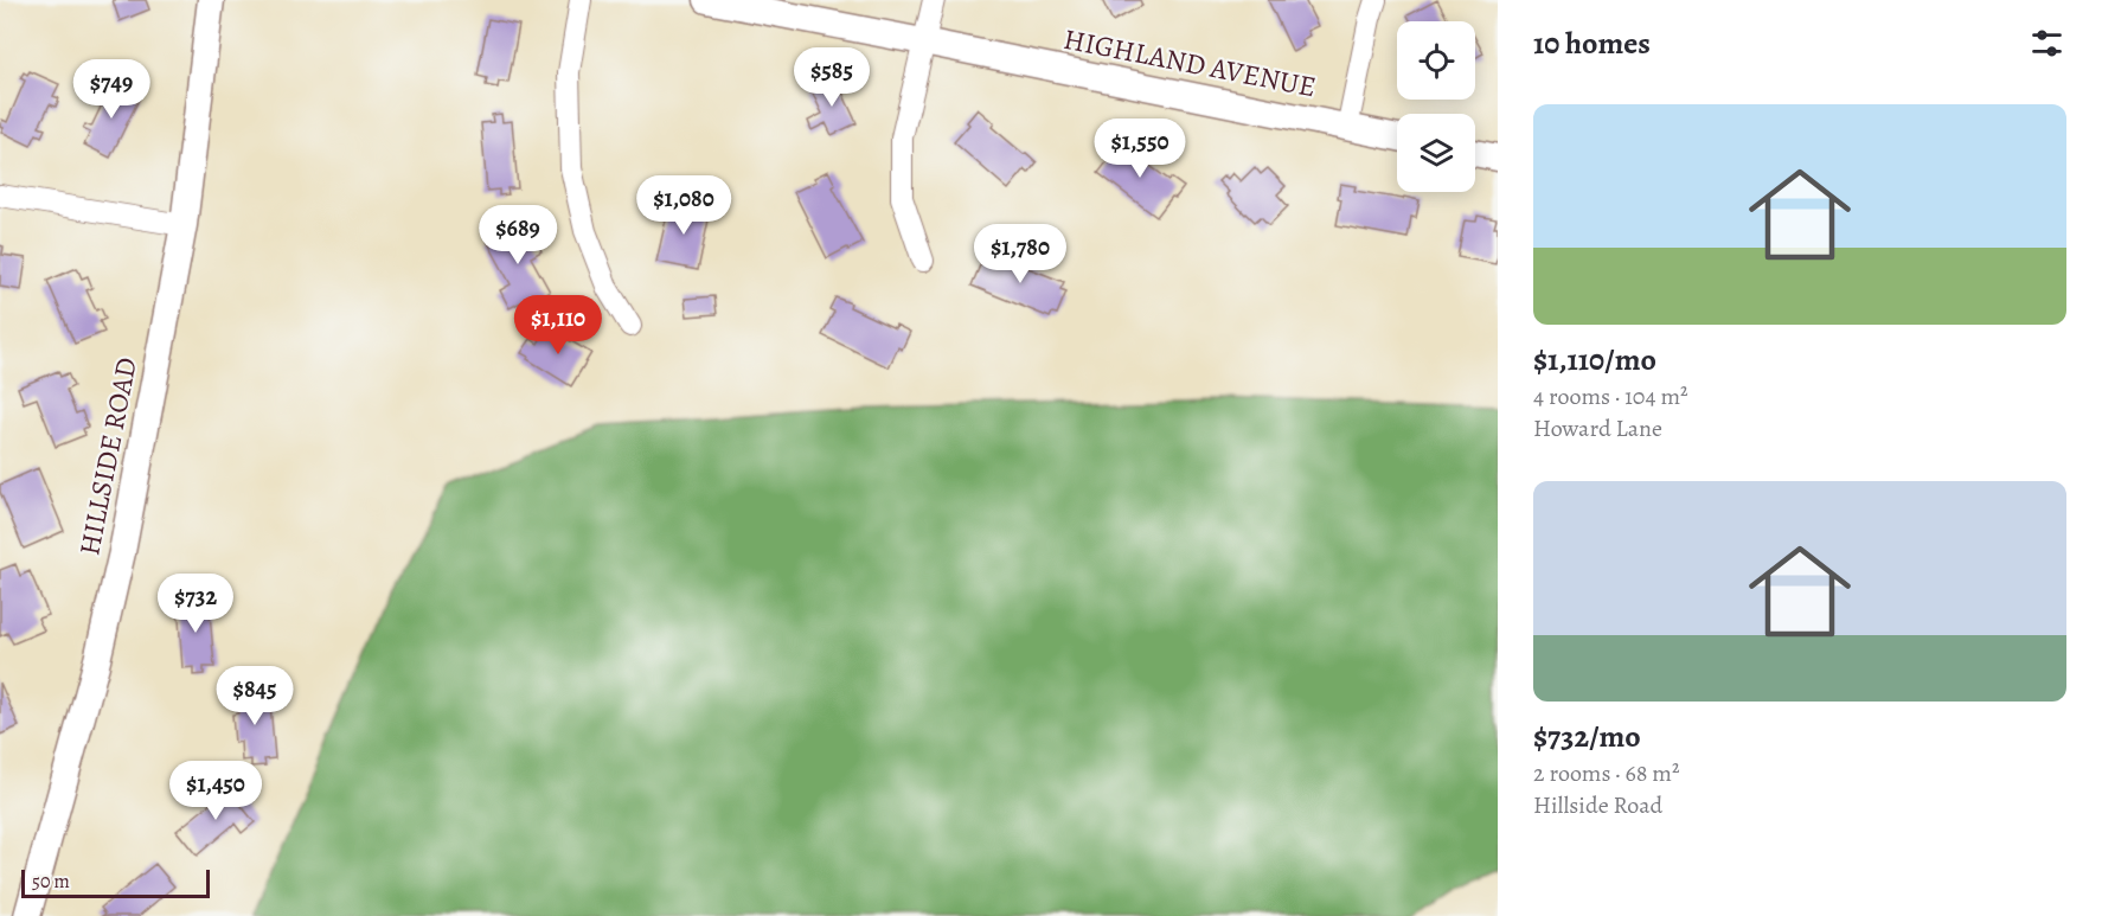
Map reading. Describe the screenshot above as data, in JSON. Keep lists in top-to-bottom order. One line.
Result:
{"streets":{"street":["HIGHLAND AVENUE","HILLSIDE ROAD"]},"scale_bar":"50 m","page":{"heading":"10 homes","price":["$585","$749","$1,550","$1,080","$689","$1,780","$1,110","$732","$845","$1,450"],"list":[{"name":"$1,110/mo","note":"4 rooms · 104 m² · Howard Lane"},{"name":"$732/mo","note":"2 rooms · 68 m² · Hillside Road"}],"scale":"50 m"}}
